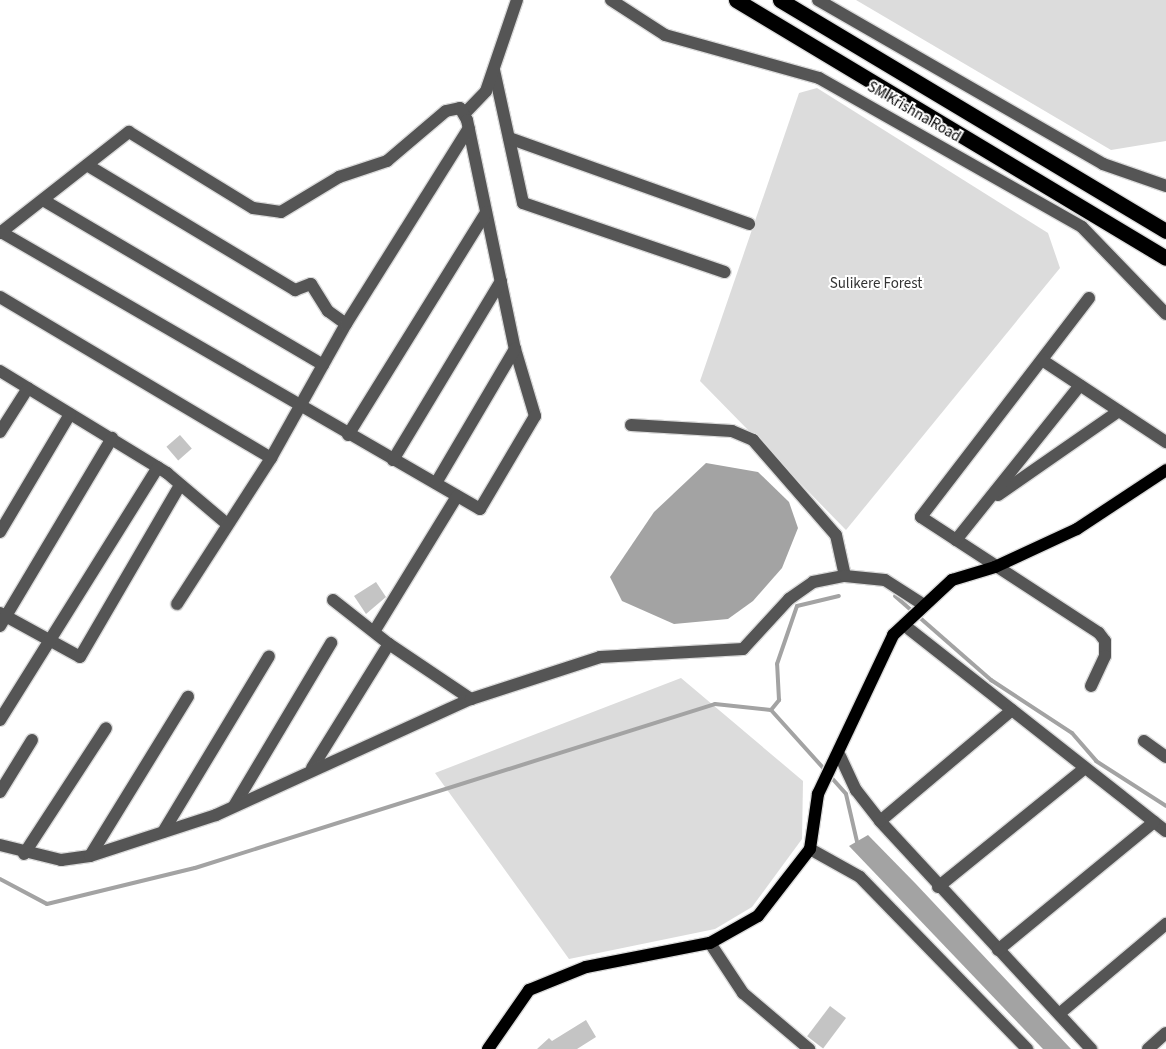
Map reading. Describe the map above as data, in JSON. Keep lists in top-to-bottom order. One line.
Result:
{"streets":{"highway":["SM Krishna Road"]},"parks":["Sulikere Forest"]}
